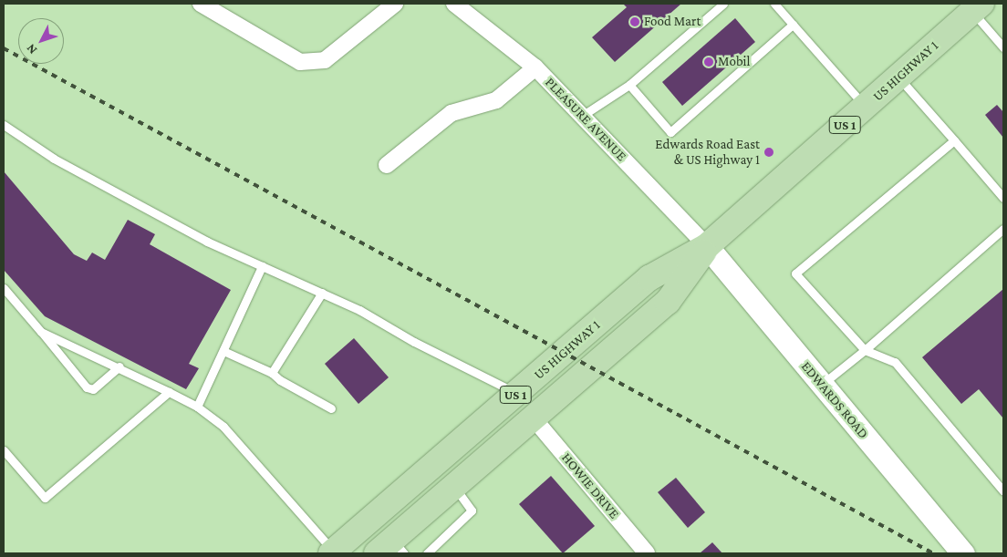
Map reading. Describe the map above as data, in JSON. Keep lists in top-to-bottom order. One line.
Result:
{"streets":{"main road":["US HIGHWAY 1","US 1","EDWARDS ROAD"],"street":["PLEASURE AVENUE","HOWIE DRIVE"]},"crossings":[["US HIGHWAY 1","PLEASURE AVENUE"],["US HIGHWAY 1","EDWARDS ROAD"],["US HIGHWAY 1","HOWIE DRIVE"],["PLEASURE AVENUE","EDWARDS ROAD"]],"places":["Food Mart","Mobil","Edwards Road East & US Highway 1"],"north":"bottom left"}
